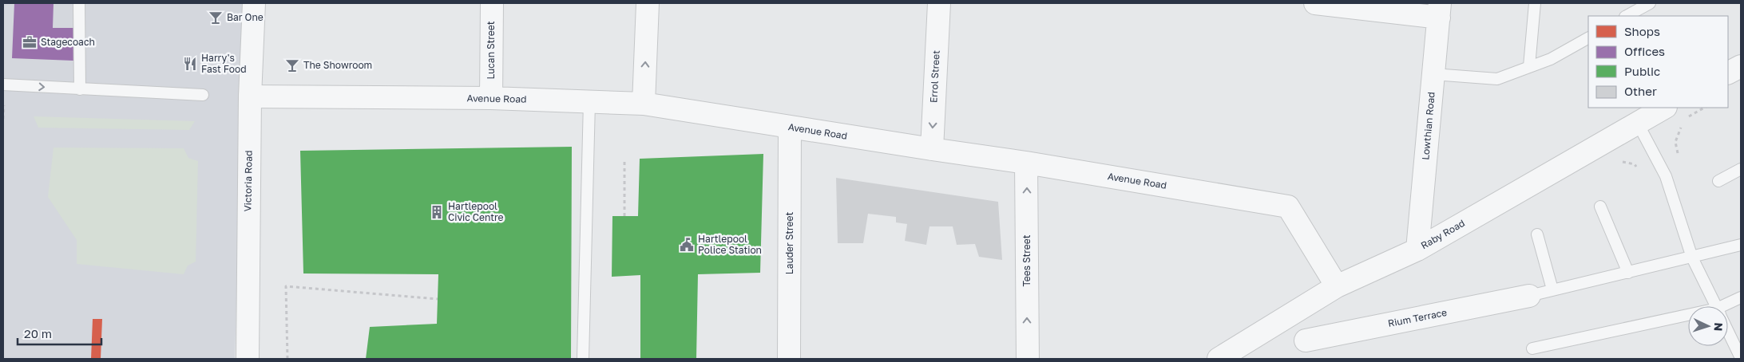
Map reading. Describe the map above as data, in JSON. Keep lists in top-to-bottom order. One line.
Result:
{"streets":{"street":["Lucan Street","Errol Street","Avenue Road","Lowthian Road","Victoria Road","Raby Road","Lauder Street","Tees Street","Rium Terrace"]},"crossings":[["Lucan Street","Avenue Road"],["Errol Street","Avenue Road"],["Avenue Road","Victoria Road"],["Avenue Road","Raby Road"],["Avenue Road","Lauder Street"],["Avenue Road","Tees Street"],["Lowthian Road","Raby Road"]],"one_way":["Errol Street","Tees Street"],"places":{"bar":["Bar One","The Showroom"],"office":["Stagecoach"],"restaurant":["Harry's Fast Food"],"building":["Hartlepool Civic Centre"],"public building":["Hartlepool Police Station"]},"legend":["Shops","Offices","Public","Other"],"scale_bar":"20 m","north":"right"}
